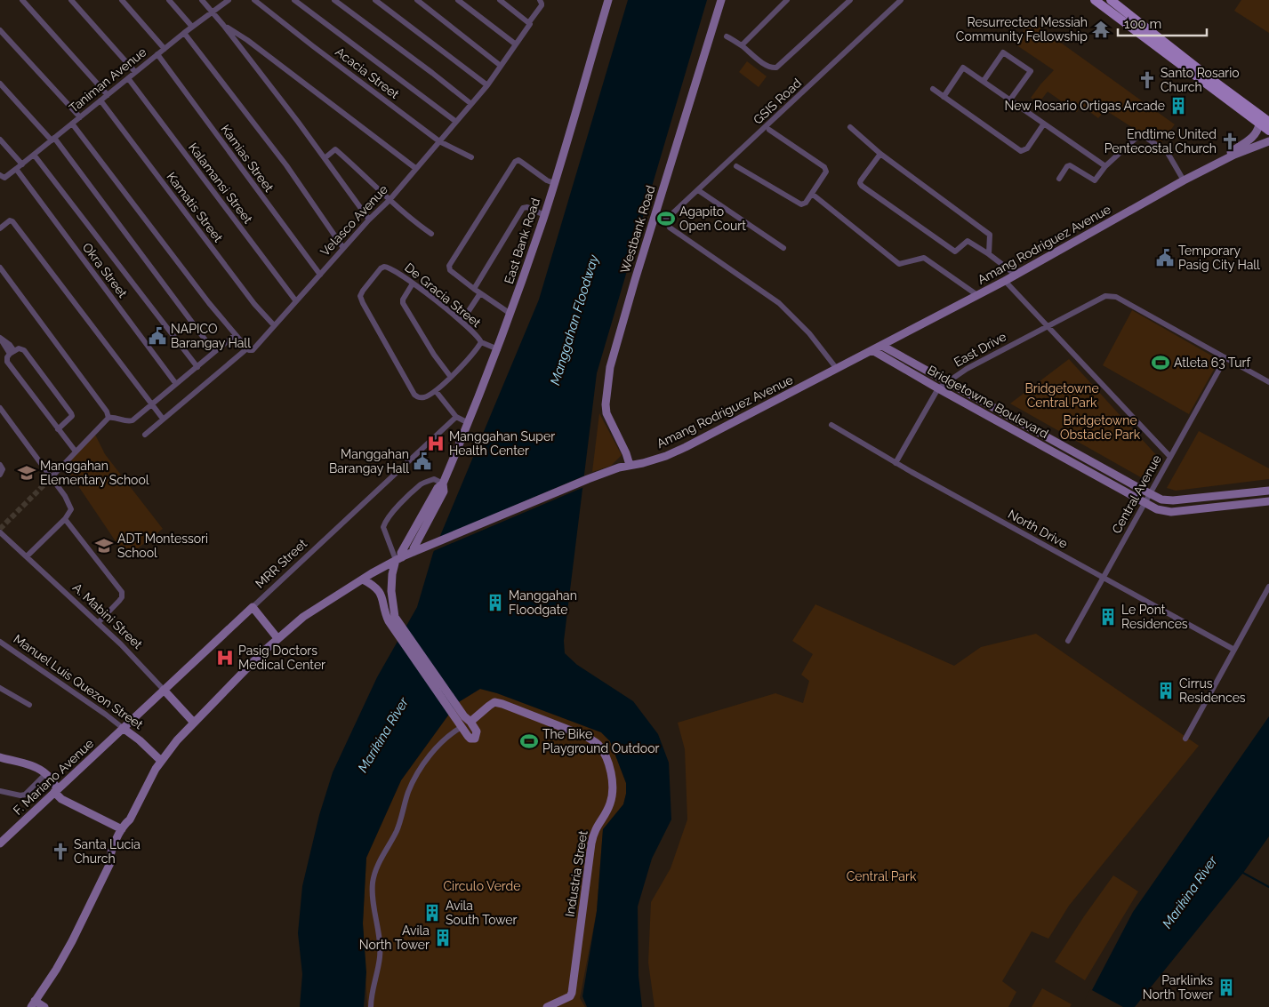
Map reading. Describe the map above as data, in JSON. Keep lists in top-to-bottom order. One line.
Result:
{"streets":{"street":["Acacia Street","Taniman Avenue","GSIS Road","Kamias Street","Kalamansi Street","Kamatis Street","Velasco Avenue","Westbank Road","East Bank Road","Amang Rodriguez Avenue","Okra Street","De Gracia Street","East Drive","Bridgetowne Boulevard","Central Avenue","North Drive","MRR Street","A. Mabini Street","Manuel Luis Quezon Street","F. Mariano Avenue","Industria Street"]},"crossings":[["Acacia Street","Velasco Avenue"],["Taniman Avenue","Kamias Street"],["Taniman Avenue","Kalamansi Street"],["Taniman Avenue","Kamatis Street"],["Taniman Avenue","Okra Street"],["Kamias Street","Velasco Avenue"],["Kalamansi Street","Velasco Avenue"],["Kamatis Street","Velasco Avenue"],["Westbank Road","Amang Rodriguez Avenue"],["East Bank Road","Amang Rodriguez Avenue"],["Amang Rodriguez Avenue","Bridgetowne Boulevard"],["Amang Rodriguez Avenue","A. Mabini Street"],["Amang Rodriguez Avenue","Manuel Luis Quezon Street"],["East Drive","Bridgetowne Boulevard"],["East Drive","Central Avenue"],["East Drive","North Drive"],["Bridgetowne Boulevard","Central Avenue"],["Central Avenue","North Drive"],["MRR Street","A. Mabini Street"],["MRR Street","Manuel Luis Quezon Street"],["MRR Street","F. Mariano Avenue"],["Manuel Luis Quezon Street","F. Mariano Avenue"]],"water":["Manggahan Floodway","Marikina River"],"parks":["Bridgetowne Central Park","Bridgetowne Obstacle Park","Central Park","Circulo Verde"],"places":{"temple":["Resurrected Messiah Community Fellowship"],"church":["Santo Rosario Church","Endtime United Pentecostal Church","Santa Lucia Church"],"building":["New Rosario Ortigas Arcade","Manggahan Floodgate","Le Pont Residences","Cirrus Residences","Avila South Tower","Avila North Tower","Parklinks North Tower"],"sports":["Agapito Open Court","Atleta 63 Turf","The Bike Playground Outdoor"],"public building":["Temporary Pasig City Hall","NAPICO Barangay Hall","Manggahan Barangay Hall"],"hospital":["Manggahan Super Health Center","Pasig Doctors Medical Center"],"school or university":["Manggahan Elementary School","ADT Montessori School"]},"scale_bar":"100 m"}
